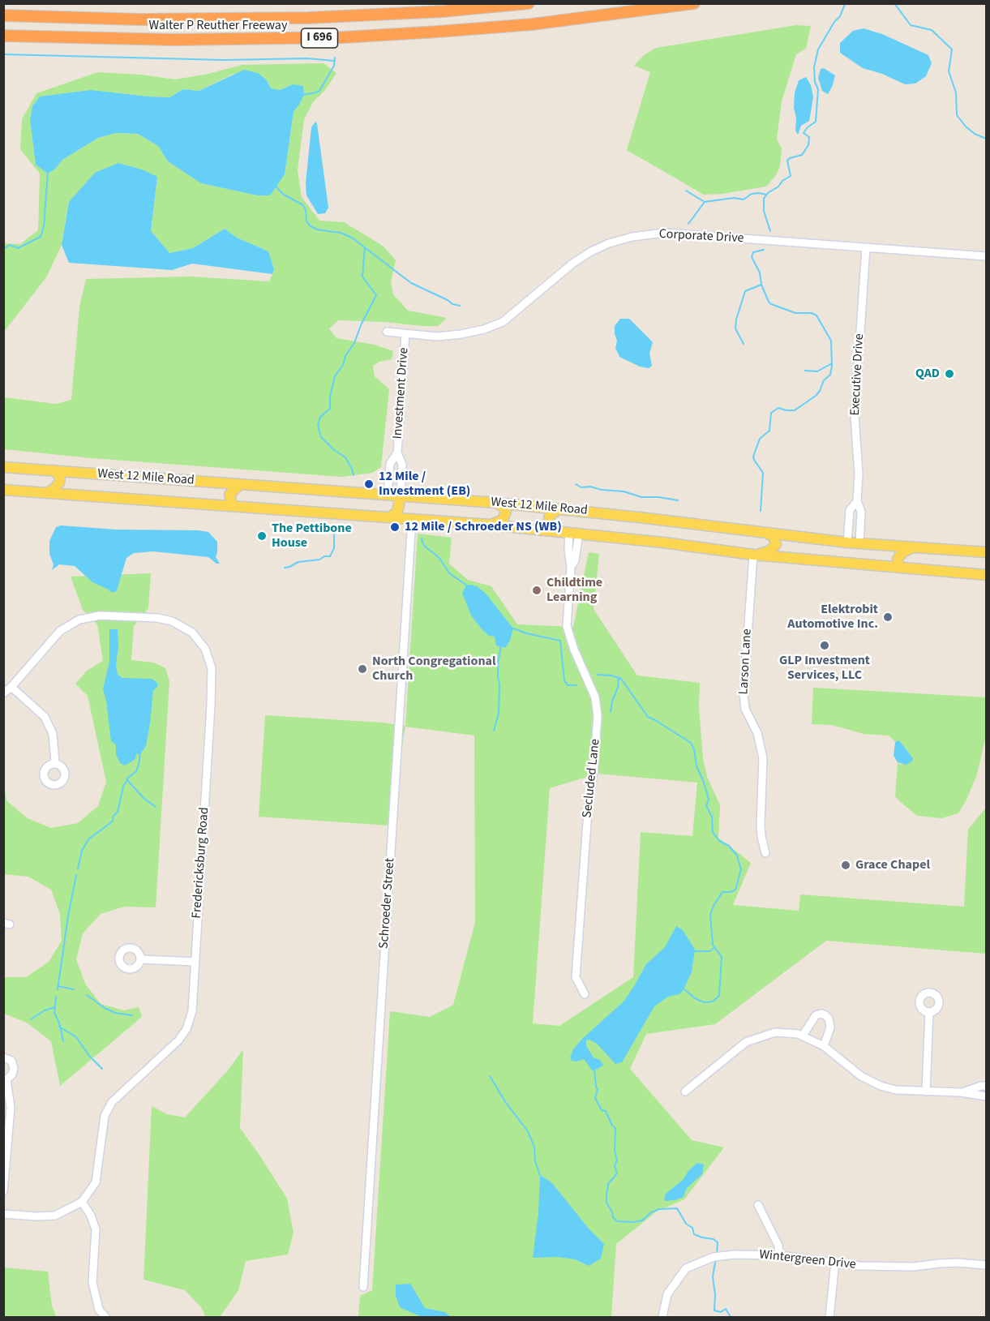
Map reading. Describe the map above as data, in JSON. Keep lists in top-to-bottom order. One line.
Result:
{"streets":{"highway":["Walter P Reuther Freeway","I 696"],"main road":["West 12 Mile Road"],"street":["Corporate Drive","Executive Drive","Investment Drive","Larson Lane","Secluded Lane","Fredericksburg Road","Schroeder Street","Wintergreen Drive"]},"crossings":[["Corporate Drive","Executive Drive"],["Corporate Drive","Investment Drive"],["Executive Drive","West 12 Mile Road"],["Investment Drive","West 12 Mile Road"],["West 12 Mile Road","Larson Lane"],["West 12 Mile Road","Secluded Lane"],["West 12 Mile Road","Schroeder Street"]],"places":["QAD","12 Mile / Investment (EB)","12 Mile / Schroeder NS (WB)","The Pettibone House","Childtime Learning","Elektrobit Automotive Inc.","GLP Investment Services, LLC","North Congregational Church","Grace Chapel"]}
